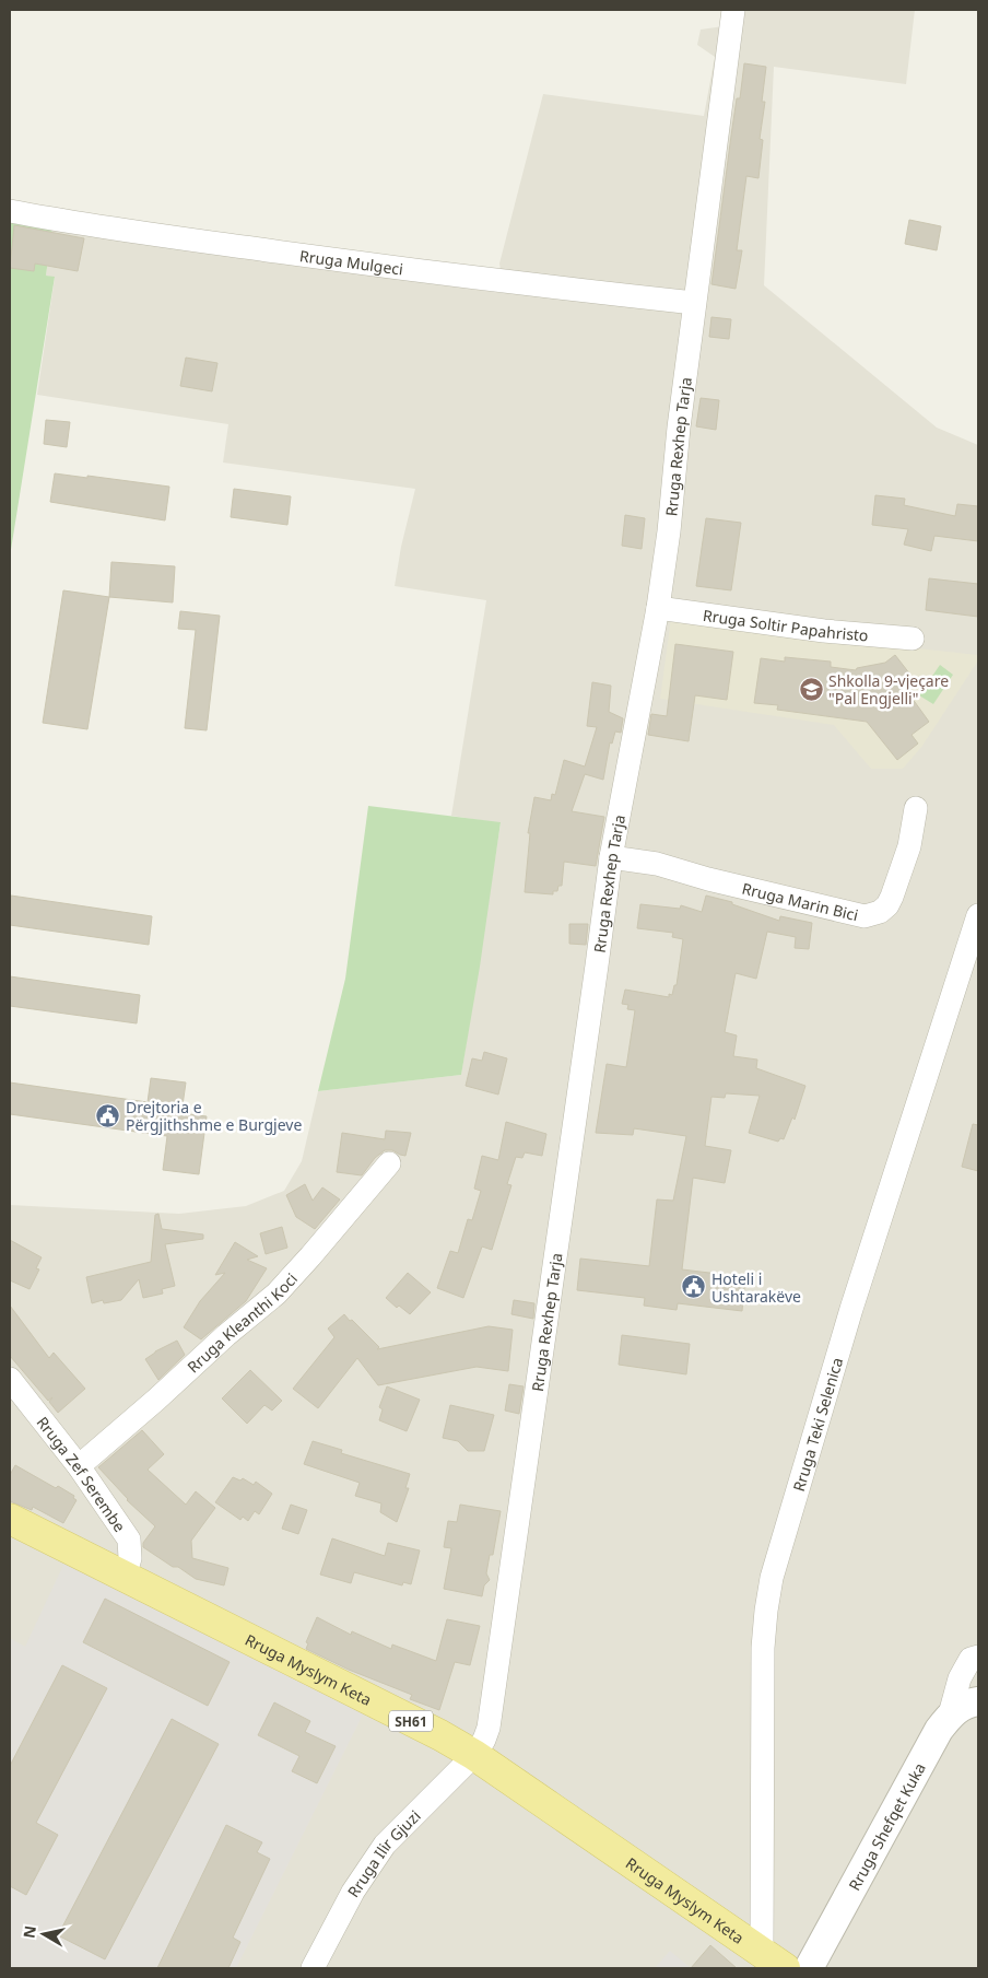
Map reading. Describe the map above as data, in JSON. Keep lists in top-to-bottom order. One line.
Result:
{"streets":{"main road":["Rruga Myslym Keta","SH61"],"street":["Rruga Mulgeci","Rruga Rexhep Tarja","Rruga Soltir Papahristo","Rruga Marin Bici","Rruga Kleanthi Koci","Rruga Teki Selenica","Rruga Zef Serembe","Rruga Shefqet Kuka","Rruga Ilir Gjuzi"]},"crossings":[["Rruga Mulgeci","Rruga Rexhep Tarja"],["Rruga Rexhep Tarja","Rruga Soltir Papahristo"],["Rruga Rexhep Tarja","Rruga Marin Bici"],["Rruga Rexhep Tarja","Rruga Myslym Keta"],["Rruga Rexhep Tarja","Rruga Ilir Gjuzi"],["Rruga Kleanthi Koci","Rruga Zef Serembe"],["Rruga Teki Selenica","Rruga Myslym Keta"],["Rruga Zef Serembe","Rruga Myslym Keta"],["Rruga Myslym Keta","Rruga Ilir Gjuzi"]],"places":{"school or university":["Shkolla 9-vjeçare \"Pal Engjelli\""],"public building":["Drejtoria e Përgjithshme e Burgjeve","Hoteli i Ushtarakëve"]},"north":"left"}
